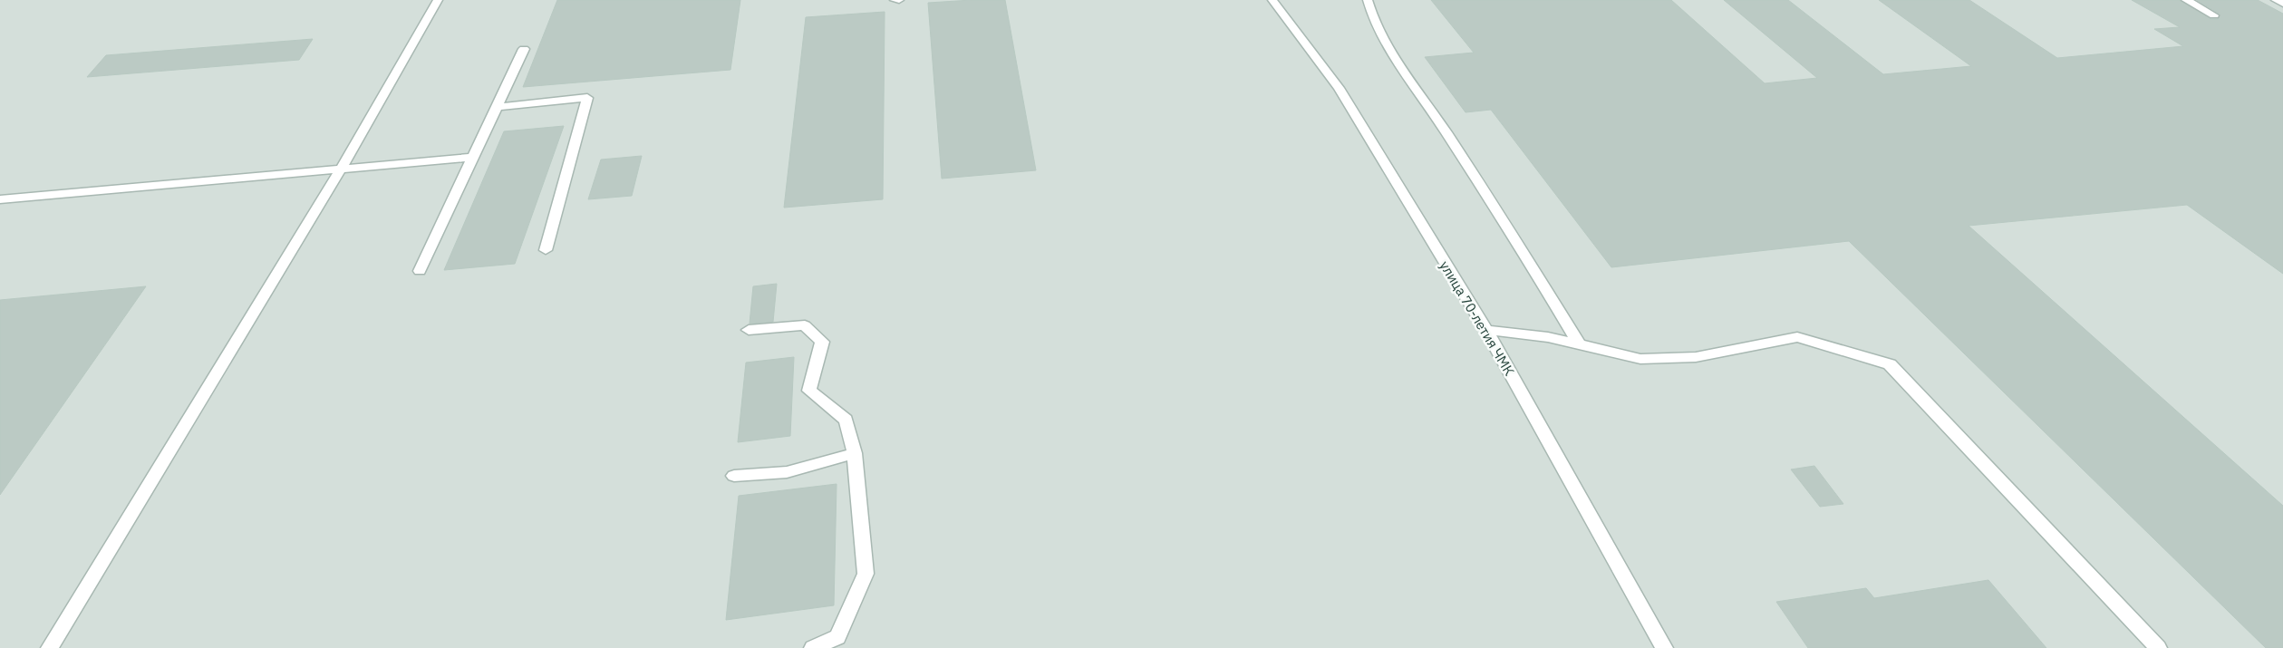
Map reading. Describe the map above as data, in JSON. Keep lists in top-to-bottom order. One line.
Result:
{"streets":{"street":["улица 70-летия ЧМК"]}}
